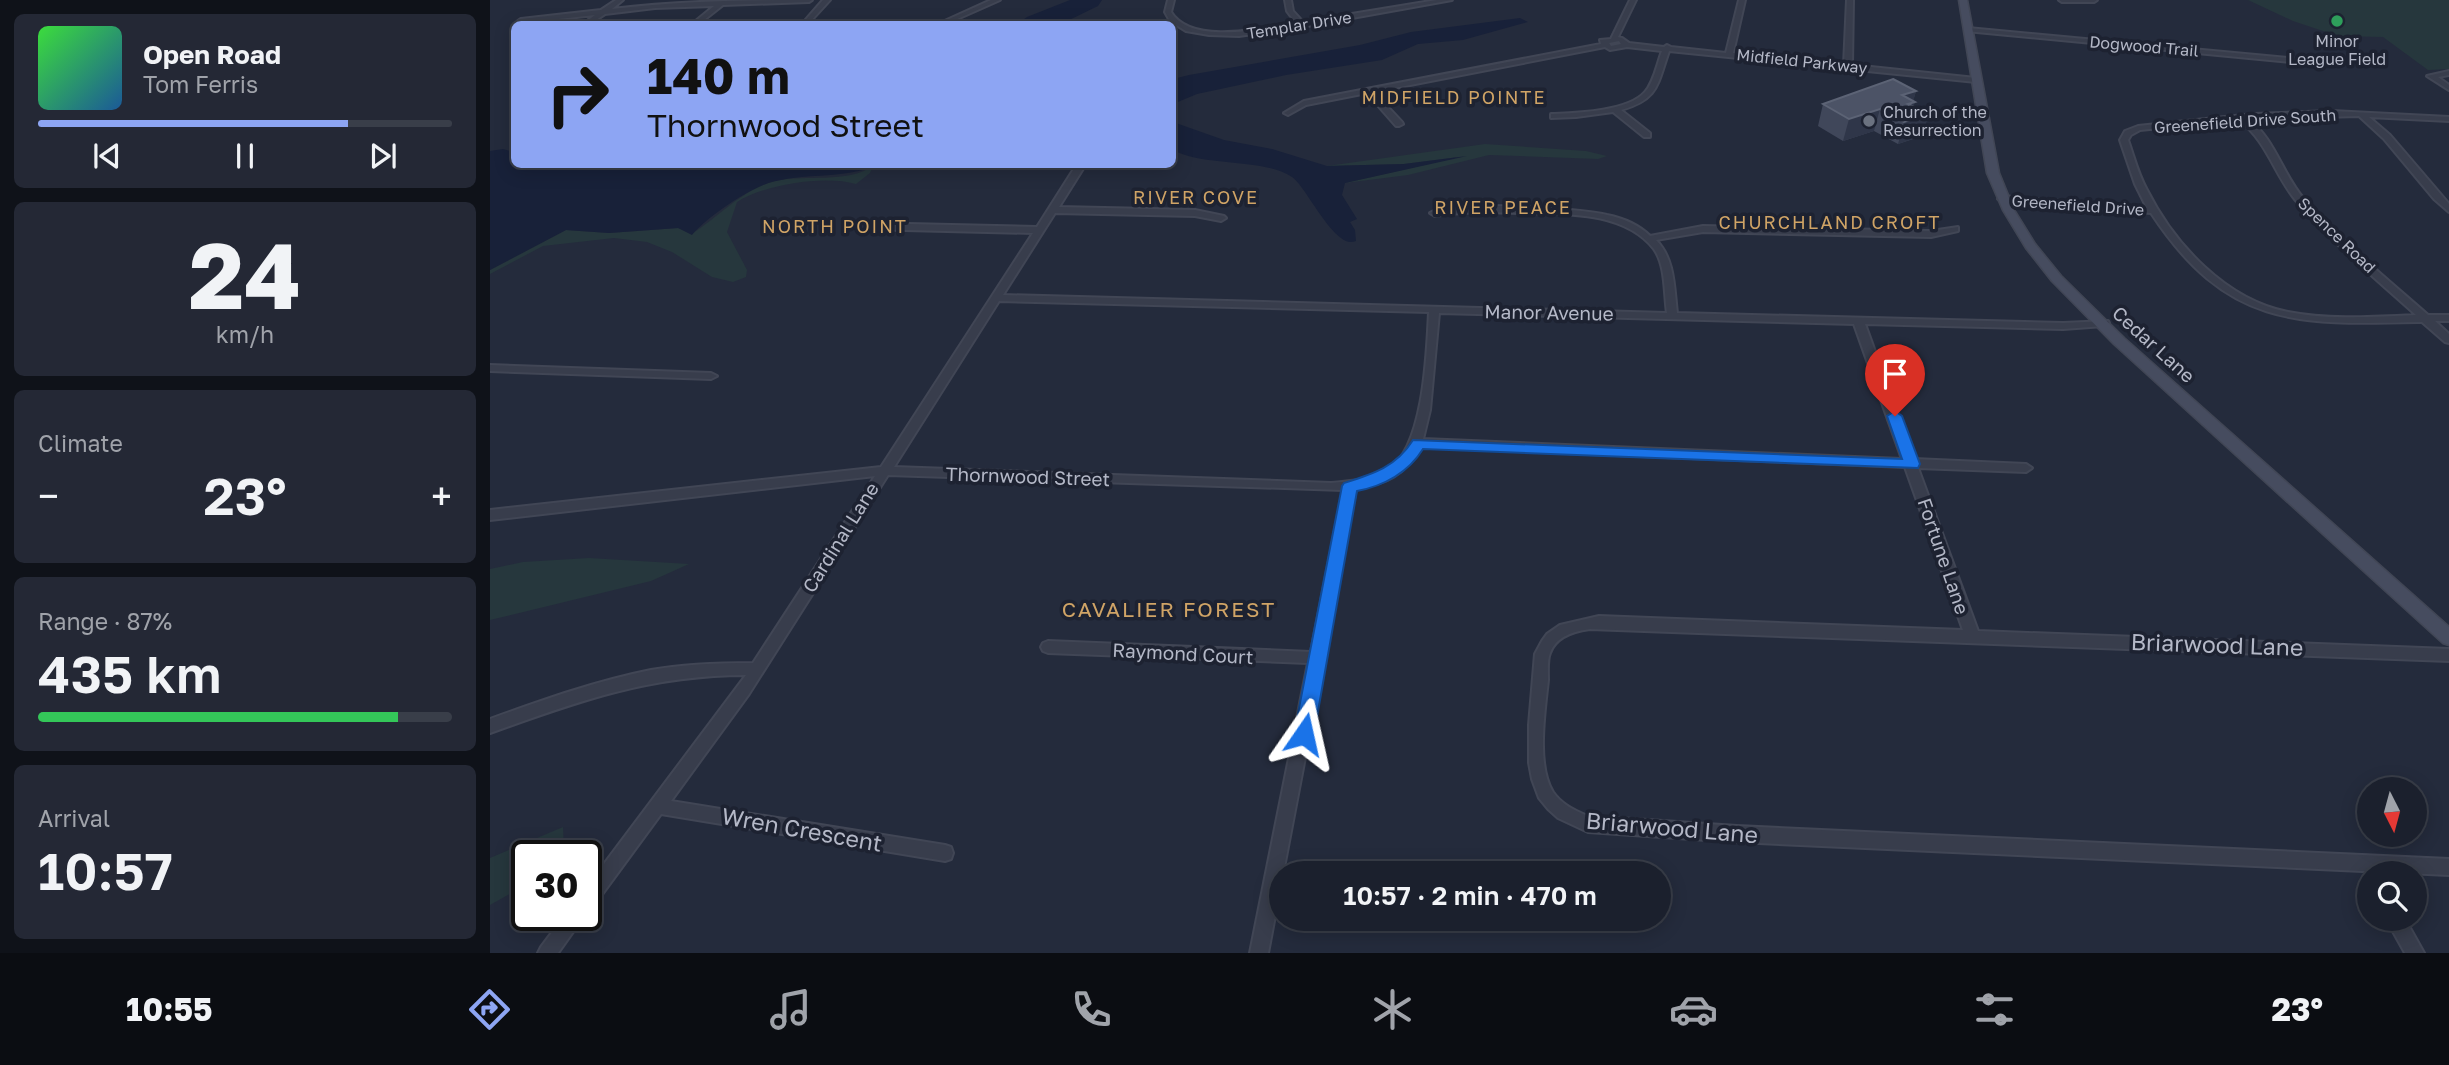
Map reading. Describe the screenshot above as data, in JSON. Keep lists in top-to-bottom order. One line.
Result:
{"streets":{"main road":["Cedar Lane"],"street":["Templar Drive","Dogwood Trail","Midfield Parkway","Greenefield Drive South","Greenefield Drive","Spence Road","Manor Avenue","Thornwood Street","Cardinal Lane","Fortune Lane","Briarwood Lane","Raymond Court","Wren Crescent"]},"crossings":[["Dogwood Trail","Cedar Lane"],["Midfield Parkway","Cedar Lane"],["Greenefield Drive South","Greenefield Drive"],["Greenefield Drive South","Spence Road"],["Greenefield Drive","Cedar Lane"],["Manor Avenue","Cedar Lane"],["Manor Avenue","Cardinal Lane"],["Manor Avenue","Fortune Lane"],["Thornwood Street","Cardinal Lane"],["Cardinal Lane","Wren Crescent"],["Fortune Lane","Briarwood Lane"]],"districts":["MIDFIELD POINTE","RIVER COVE","RIVER PEACE","CHURCHLAND CROFT","NORTH POINT","CAVALIER FOREST"],"places":["Minor League Field","Church of the Resurrection"],"north":"bottom","page":{"turn":["140 m","Thornwood Street"],"song":["Open Road","Tom Ferris"],"tile":[["24","km/h"],"Climate",["Range · 87%","435 km"],["Arrival","10:57"]],"heat":["−","23°","+"],"limit":"30","trip":"10:57 · 2 min · 470 m","tabs":["10:55","23°"]}}
